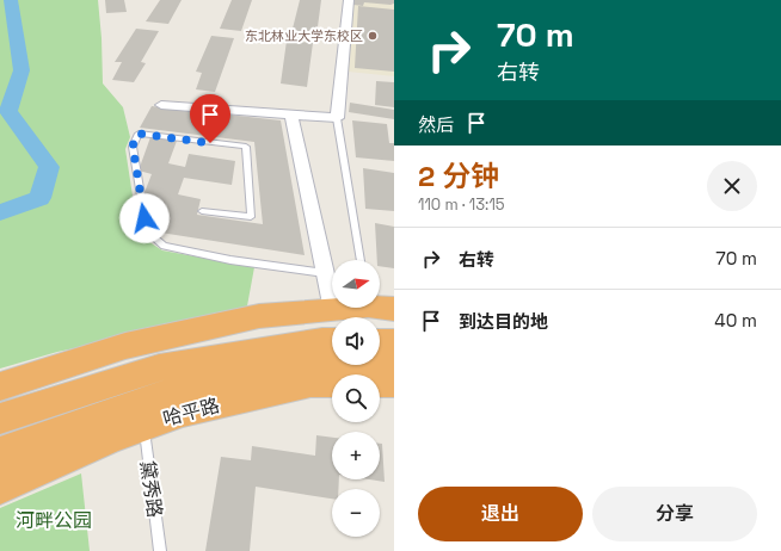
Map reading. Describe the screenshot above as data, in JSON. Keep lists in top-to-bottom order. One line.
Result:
{"streets":{"highway":["哈平路"],"lane":["黛秀路"]},"crossings":[["哈平路","黛秀路"]],"parks":["河畔公园"],"places":["东北林业大学东校区"],"north":"right","page":{"turn":["70 m","右转"],"then":"然后","heading":["2 分钟","110 m · 13:15"],"list":[{"name":"右转","value":"70 m"},{"name":"到达目的地","value":"40 m"}],"map_buttons":["+","−"],"buttons":["退出","分享"]}}
